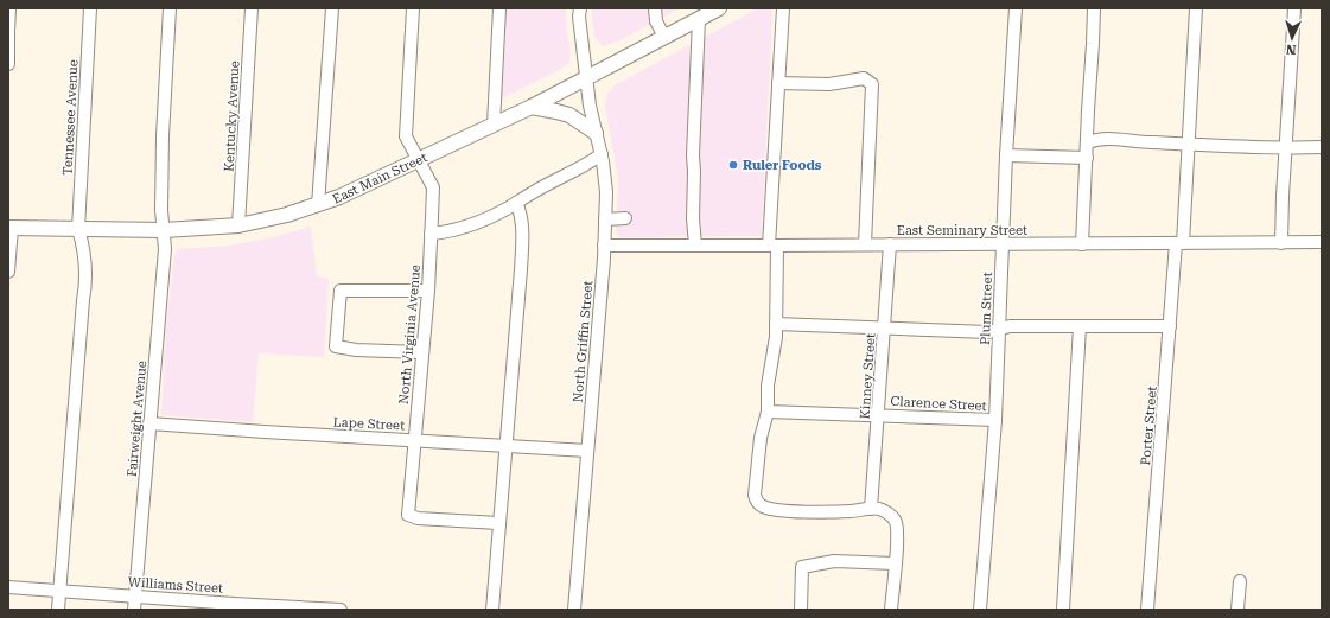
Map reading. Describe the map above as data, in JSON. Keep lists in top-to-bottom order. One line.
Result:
{"streets":{"main road":["East Main Street"],"street":["Kentucky Avenue","Tennessee Avenue","East Seminary Street","Plum Street","North Virginia Avenue","North Griffin Street","Kinney Street","Clarence Street","Fairweight Avenue","Lape Street","Porter Street","Williams Street"]},"crossings":[["Kentucky Avenue","East Main Street"],["Tennessee Avenue","East Main Street"],["Tennessee Avenue","Williams Street"],["East Main Street","North Virginia Avenue"],["East Main Street","North Griffin Street"],["East Main Street","Fairweight Avenue"],["East Seminary Street","Plum Street"],["East Seminary Street","North Griffin Street"],["East Seminary Street","Kinney Street"],["East Seminary Street","Porter Street"],["Plum Street","Clarence Street"],["North Virginia Avenue","Lape Street"],["North Griffin Street","Lape Street"],["Kinney Street","Clarence Street"],["Fairweight Avenue","Lape Street"],["Fairweight Avenue","Williams Street"]],"places":["Ruler Foods"],"north":"bottom"}
